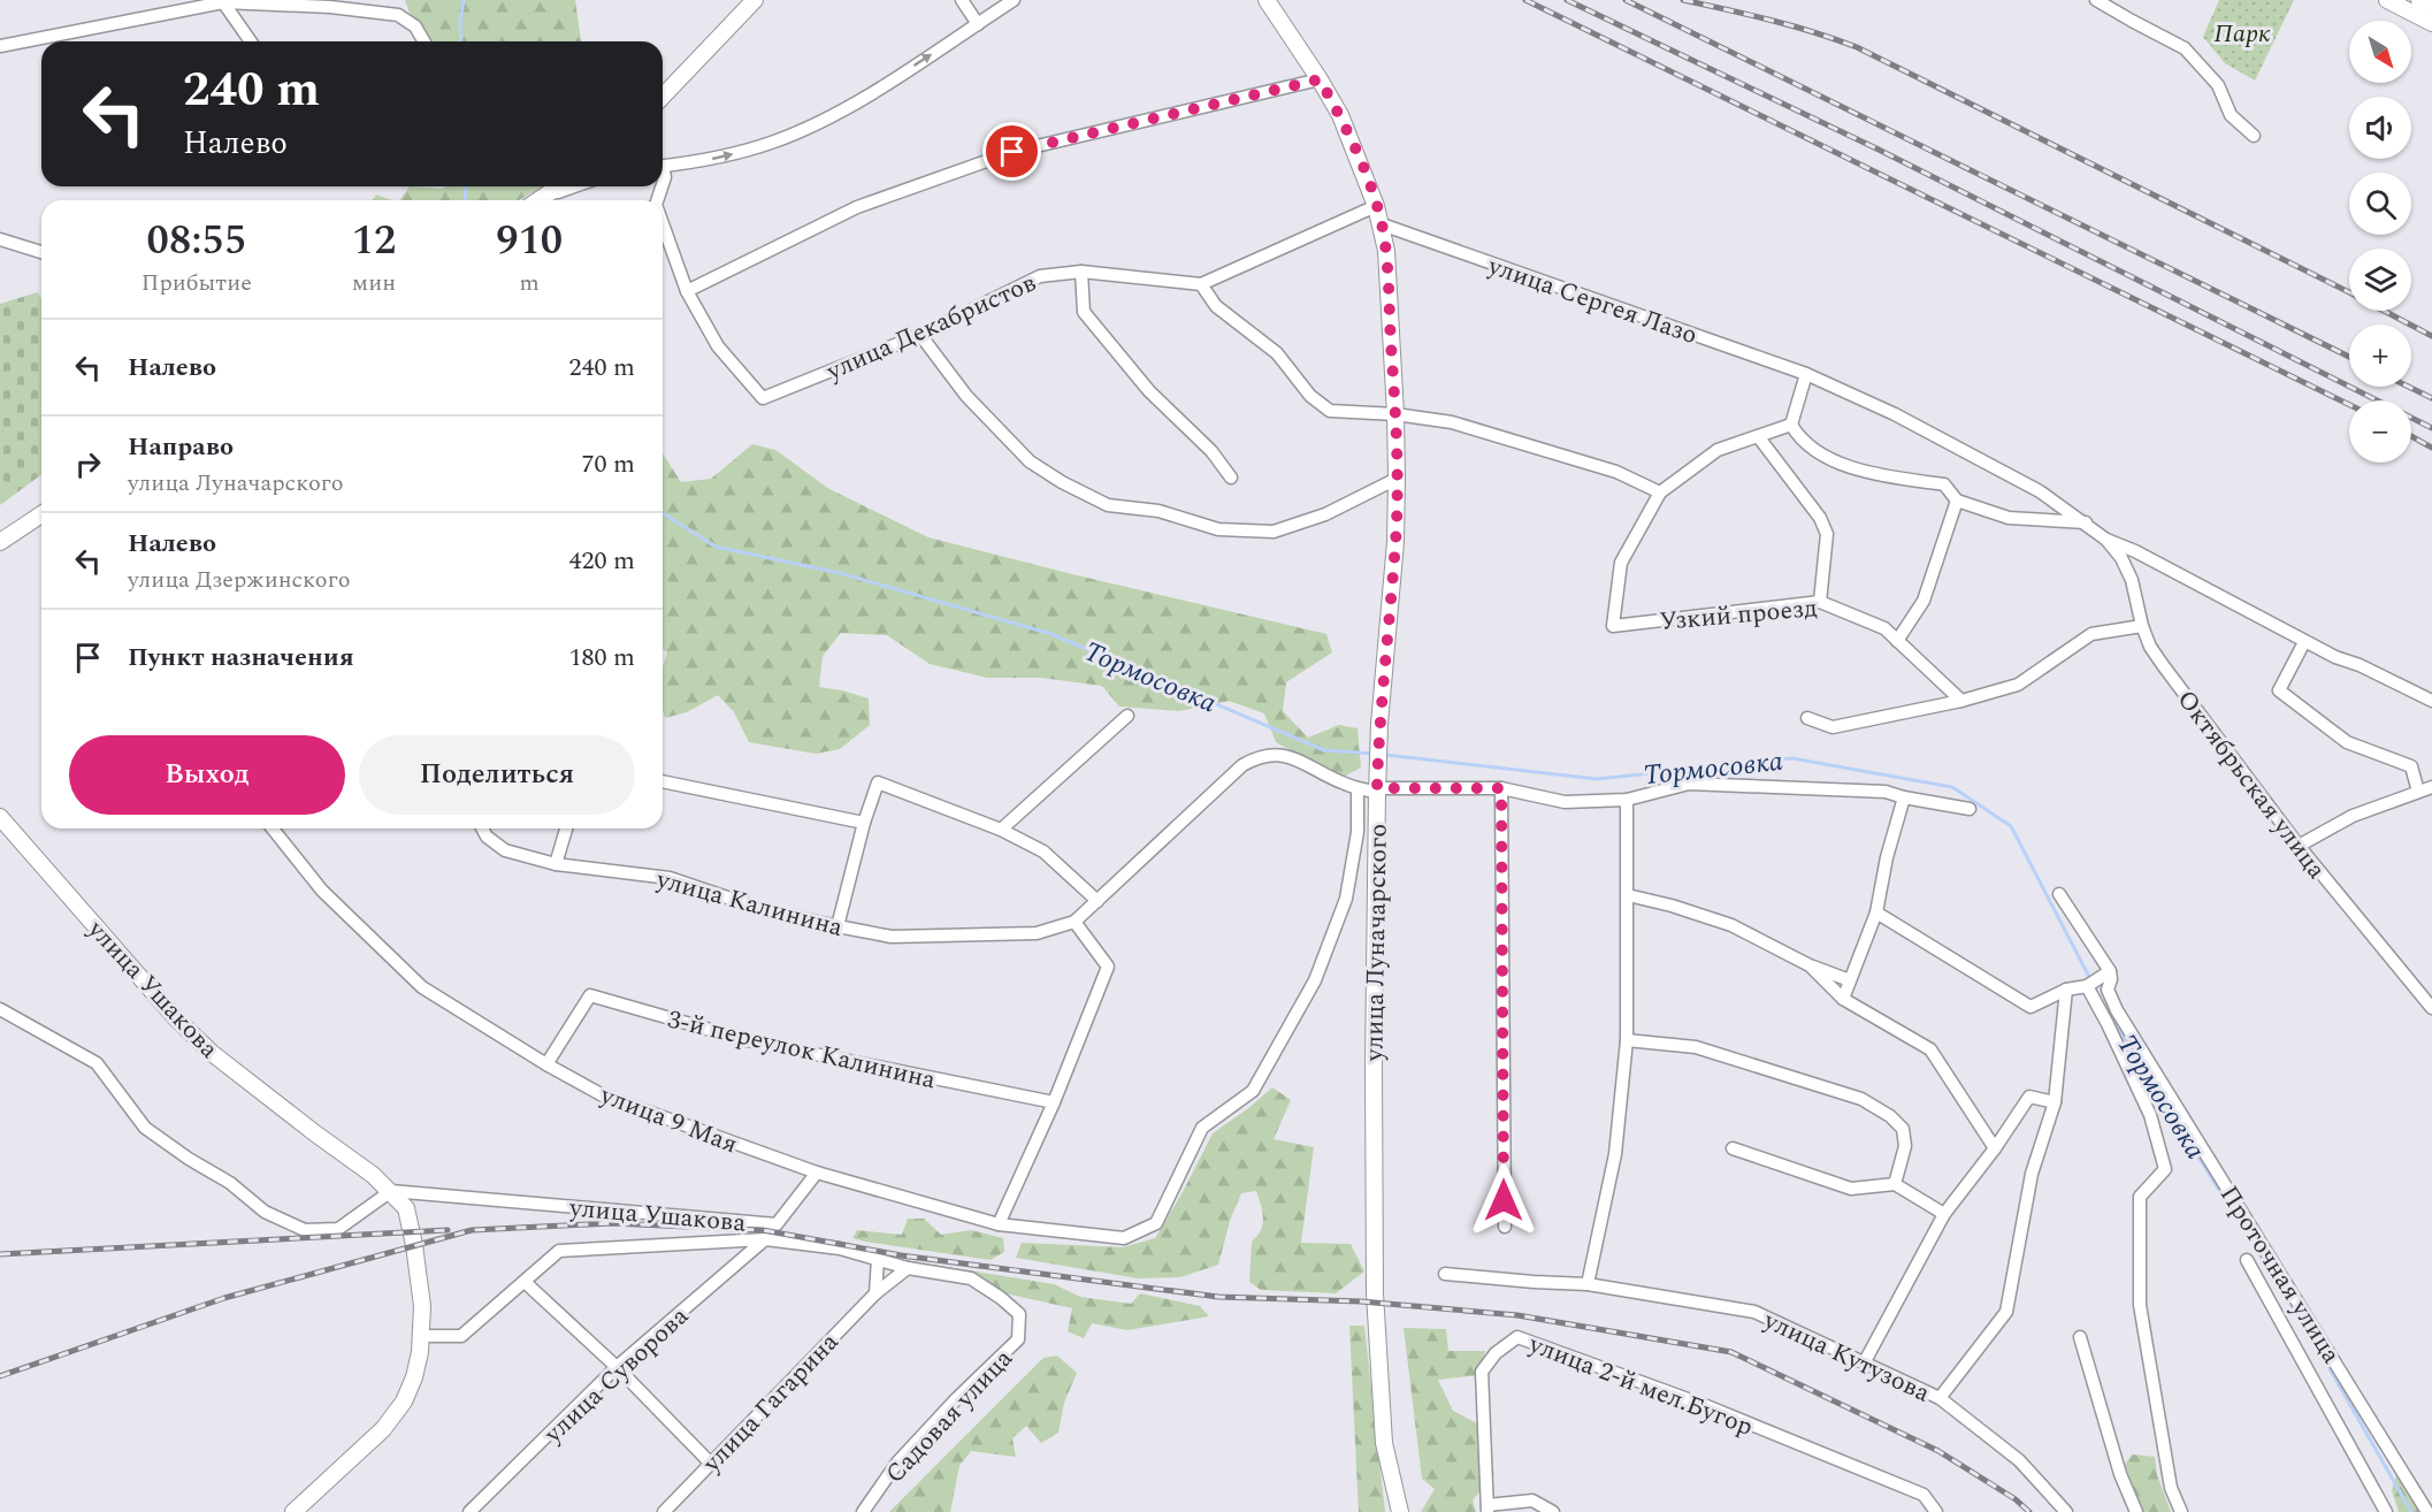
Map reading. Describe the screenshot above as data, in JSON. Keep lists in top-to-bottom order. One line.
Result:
{"streets":{"main road":["улица Луначарского","улица Ушакова"],"street":["улица Сергея Лазо","улица Декабристов","Узкий проезд","Октябрьская улица","улица Калинина","3-й переулок Калинина","улица 9 Мая","Проточная улица","улица Кутузова","улица Суворова","улица 2-й мел.Бугор","улица Гагарина","Садовая улица"]},"crossings":[["улица Сергея Лазо","Октябрьская улица"],["улица Сергея Лазо","улица Луначарского"],["улица Калинина","улица Луначарского"],["улица Калинина","улица 9 Мая"],["улица Ушакова","улица 9 Мая"],["3-й переулок Калинина","улица 9 Мая"],["улица Гагарина","Садовая улица"]],"water":["Тормосовка"],"parks":["Парк"],"north":"bottom right","page":{"map_buttons":["+","−"],"turn":["240 m","Налево"],"eta":["08:55","Прибытие","12","мин","910","m"],"list":[{"name":"Налево","value":"240 m"},{"name":"Направо","note":"улица Луначарского","value":"70 m"},{"name":"Налево","note":"улица Дзержинского","value":"420 m"},{"name":"Пункт назначения","value":"180 m"}],"buttons":["Выход","Поделиться"]}}
